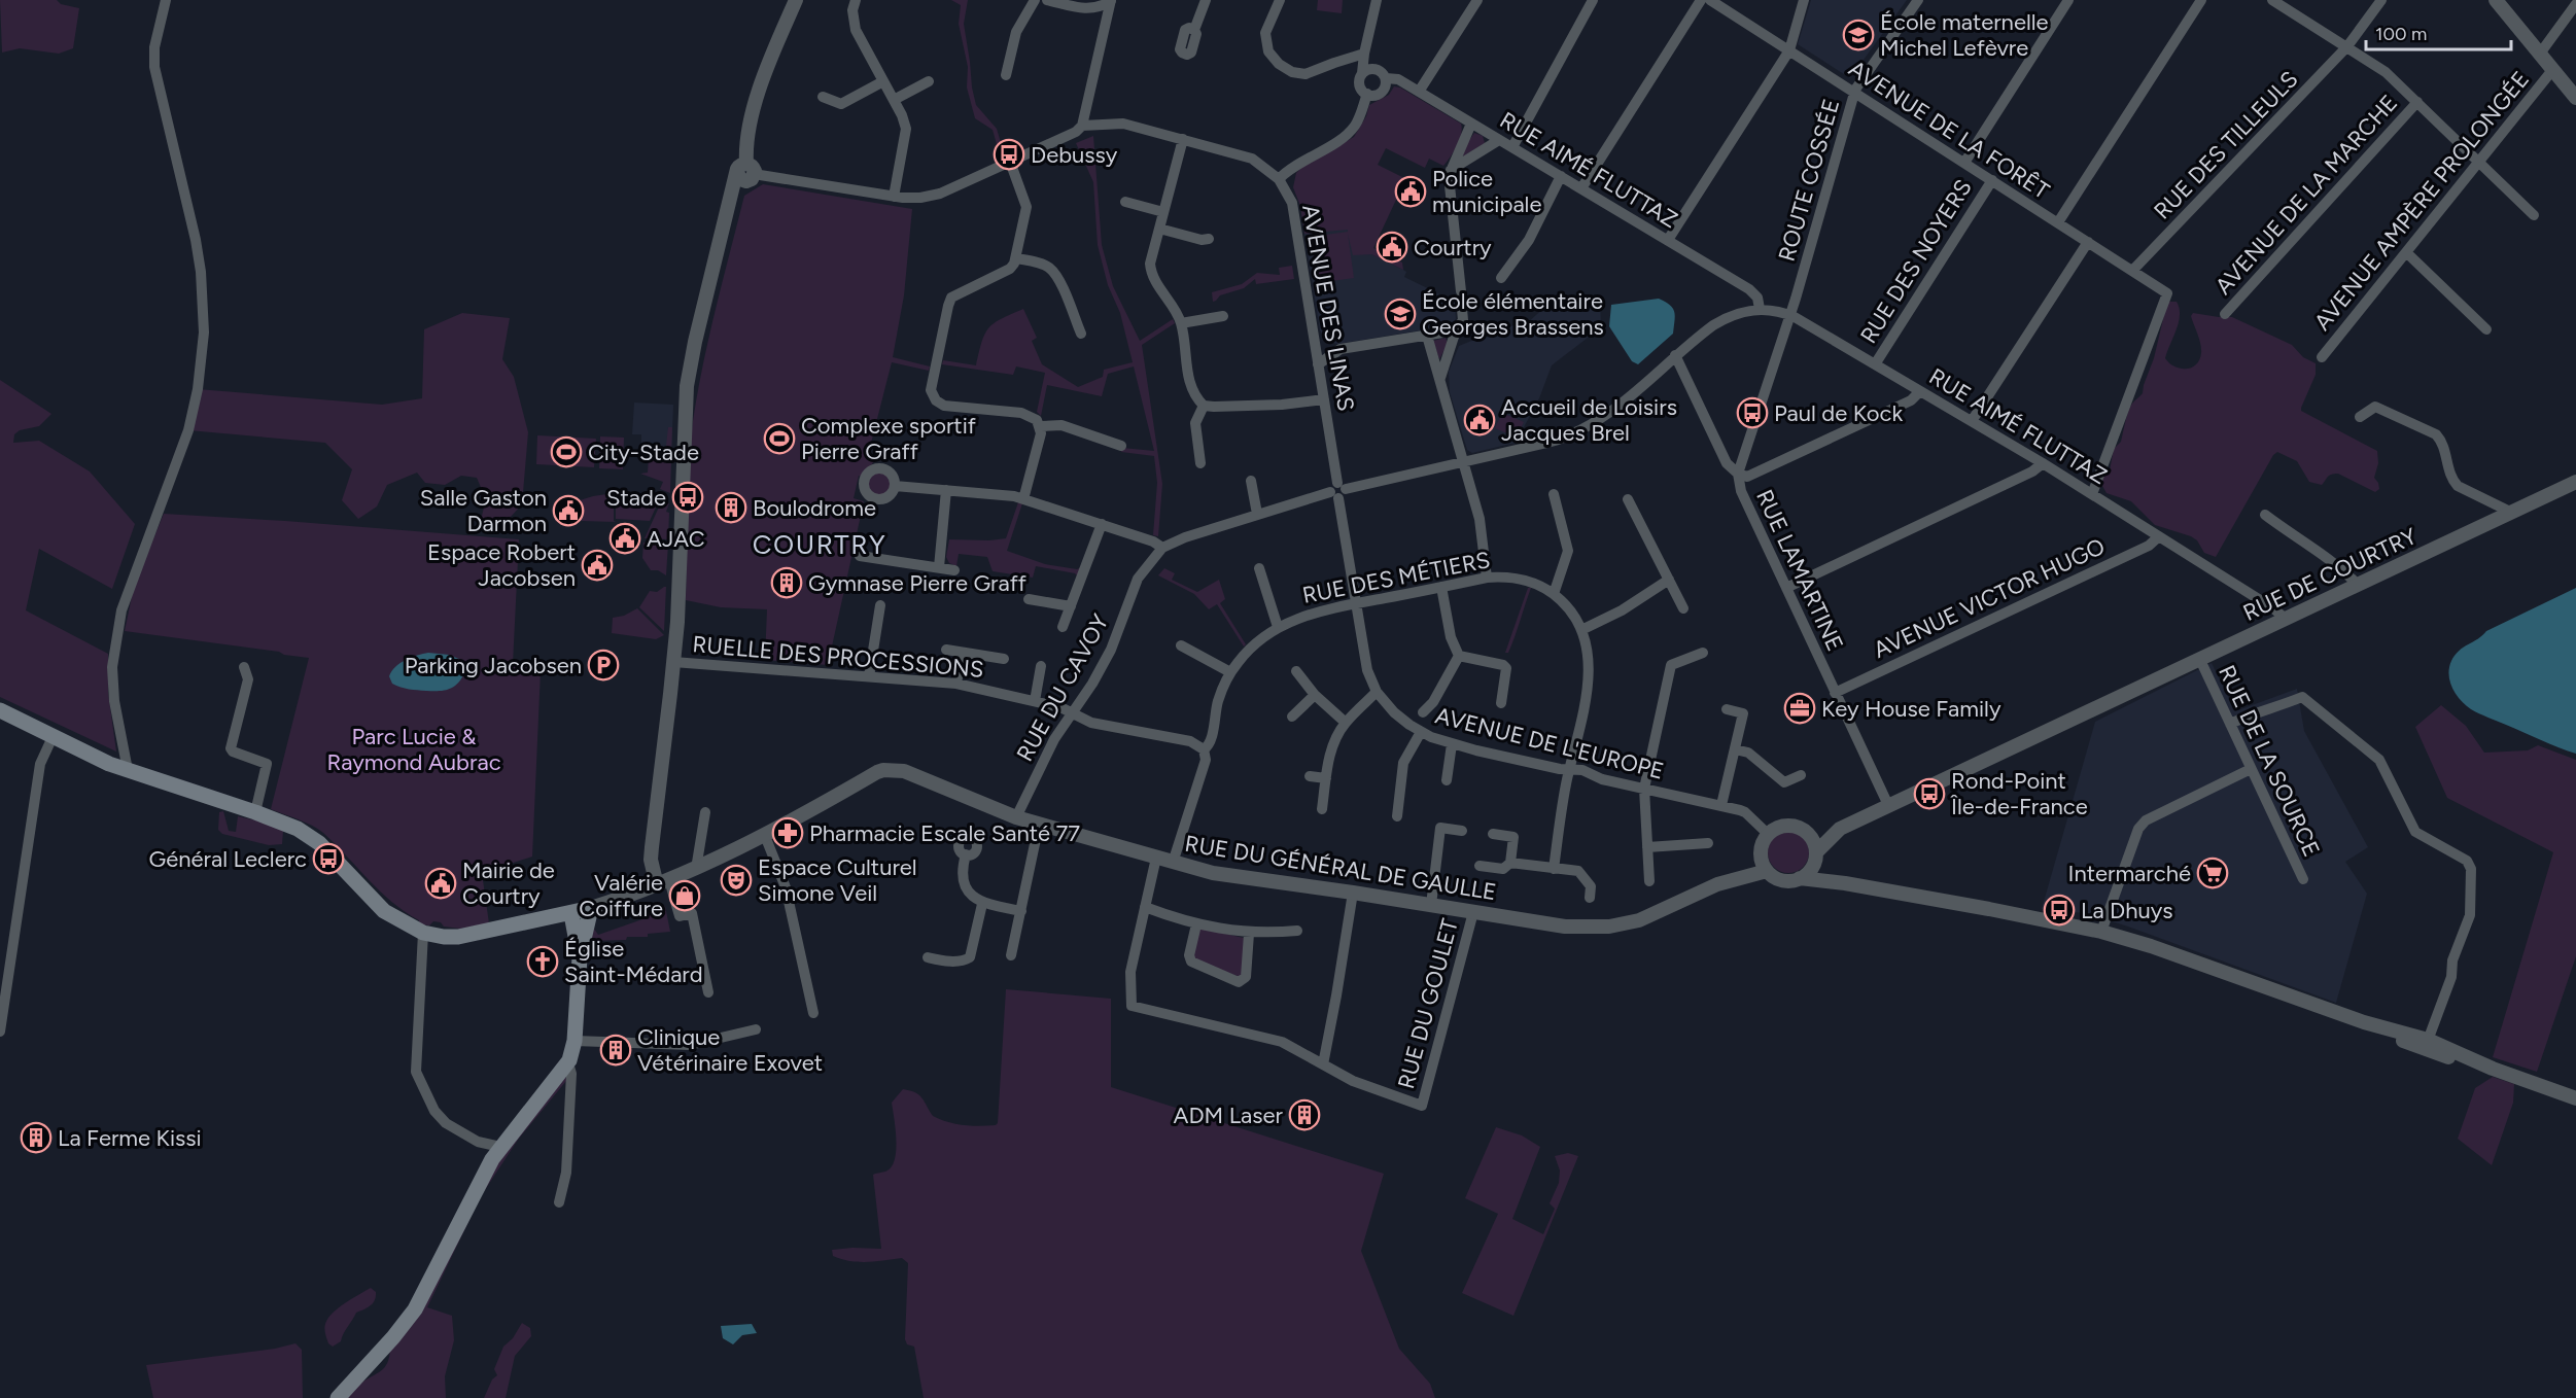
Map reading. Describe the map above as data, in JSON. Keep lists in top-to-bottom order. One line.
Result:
{"streets":{"street":["AVENUE DE LA FORÊT","RUE DES TILLEULS","RUE AIMÉ FLUTTAZ","ROUTE COSSÉE","AVENUE DE LA MARCHE","AVENUE AMPÈRE PROLONGÉE","RUE DES NOYERS","AVENUE DES LINAS","RUE LAMARTINE","RUE DE COURTRY","RUE DES MÉTIERS","AVENUE VICTOR HUGO","RUELLE DES PROCESSIONS","RUE DU CAVOY","AVENUE DE L'EUROPE","RUE DE LA SOURCE","RUE DU GÉNÉRAL DE GAULLE","RUE DU GOULET"]},"crossings":[["AVENUE DE LA FORÊT","RUE DES TILLEULS"],["AVENUE DE LA FORÊT","RUE AIMÉ FLUTTAZ"],["AVENUE DE LA FORÊT","ROUTE COSSÉE"],["AVENUE DE LA FORÊT","RUE DES NOYERS"],["RUE AIMÉ FLUTTAZ","ROUTE COSSÉE"],["RUE AIMÉ FLUTTAZ","RUE DES NOYERS"],["RUE AIMÉ FLUTTAZ","RUE DE COURTRY"],["RUE AIMÉ FLUTTAZ","AVENUE VICTOR HUGO"],["ROUTE COSSÉE","RUE LAMARTINE"],["RUE LAMARTINE","RUE DE COURTRY"],["RUE LAMARTINE","AVENUE VICTOR HUGO"],["RUE DE COURTRY","RUE DE LA SOURCE"],["RUE DES MÉTIERS","RUELLE DES PROCESSIONS"],["RUE DES MÉTIERS","AVENUE DE L'EUROPE"],["RUELLE DES PROCESSIONS","RUE DU CAVOY"],["RUE DU CAVOY","RUE DU GÉNÉRAL DE GAULLE"],["AVENUE DE L'EUROPE","RUE DU GÉNÉRAL DE GAULLE"],["RUE DU GÉNÉRAL DE GAULLE","RUE DU GOULET"]],"districts":["COURTRY"],"parks":["Parc Lucie & Raymond Aubrac"],"places":{"school or university":["École maternelle Michel Lefèvre","École élémentaire Georges Brassens"],"bus stop":["Debussy","Paul de Kock","Stade","Rond-Point Île-de-France","Général Leclerc","La Dhuys"],"public building":["Police municipale","Courtry","Accueil de Loisirs Jacques Brel","Salle Gaston Darmon","AJAC","Espace Robert Jacobsen","Mairie de Courtry"],"sports":["Complexe sportif Pierre Graff","City-Stade"],"building":["Boulodrome","Gymnase Pierre Graff","Clinique Vétérinaire Exovet","ADM Laser","La Ferme Kissi"],"parking":["Parking Jacobsen"],"office":["Key House Family"],"pharmacy":["Pharmacie Escale Santé 77"],"supermarket":["Intermarché"],"theatre":["Espace Culturel Simone Veil"],"shop":["Valérie Coiffure"],"church":["Église Saint-Médard"]},"scale_bar":"100 m"}
